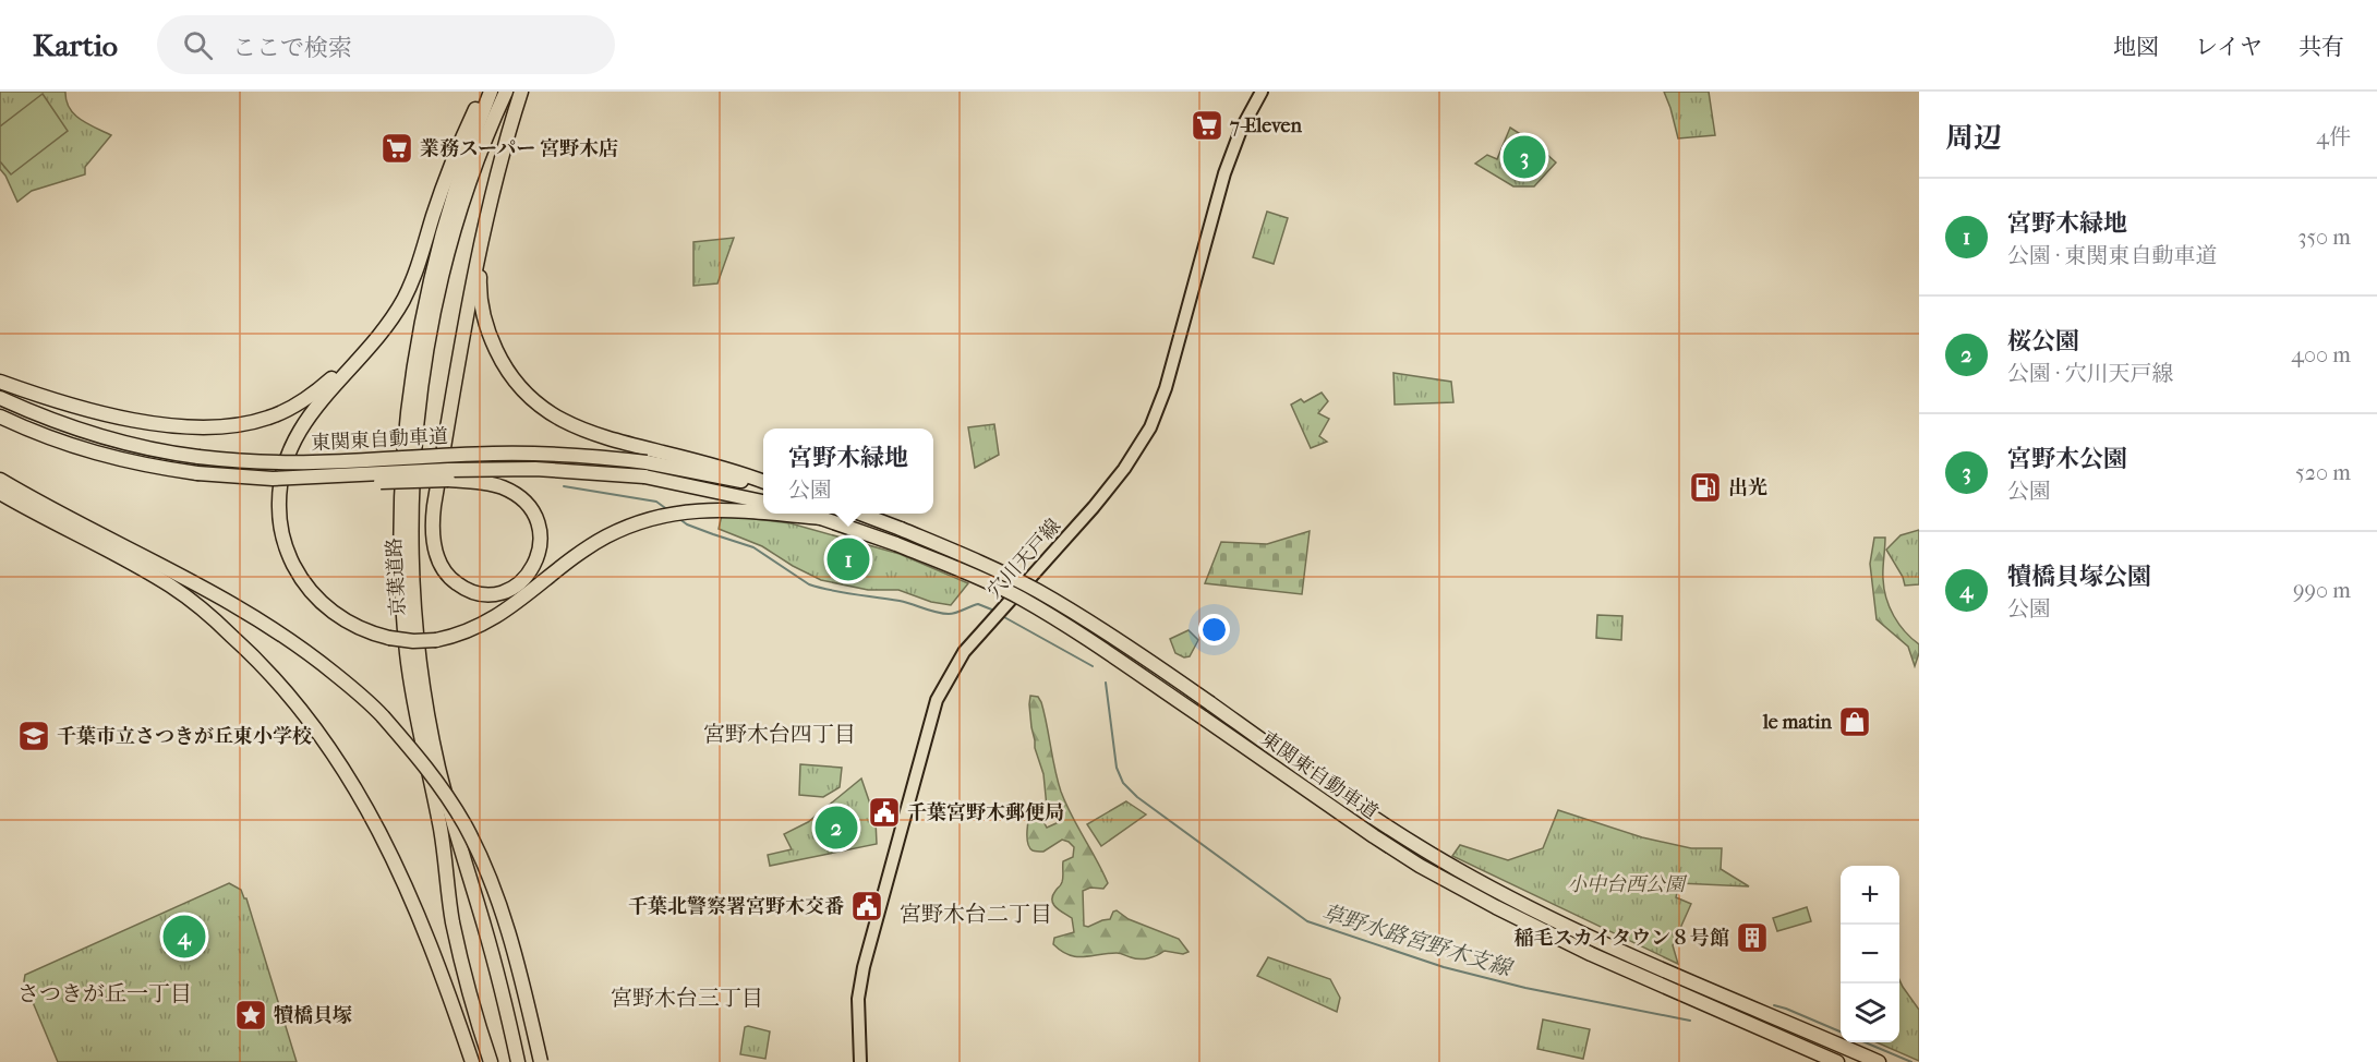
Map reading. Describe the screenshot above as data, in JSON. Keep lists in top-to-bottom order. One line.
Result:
{"streets":{"highway":["東関東自動車道","京葉道路"],"main road":["穴川天戸線"]},"districts":["宮野木台四丁目","宮野木台二丁目","さつきが丘一丁目","宮野木台三丁目"],"water":["草野水路宮野木支線"],"parks":["小中台西公園"],"places":{"supermarket":["7-Eleven","業務スーパー 宮野木店"],"fuel station":["出光"],"shop":["le matin"],"school or university":["千葉市立さつきが丘東小学校"],"public building":["千葉宮野木郵便局","千葉北警察署宮野木交番"],"building":["稲毛スカイタウン８号館"],"place":["犢橋貝塚"]},"page":{"header":"Kartio","search":"ここで検索","nav":["地図","レイヤ","共有"],"heading":["周辺","4件"],"pins":["3","1","2","4"],"list":[{"mark":"1","name":"宮野木緑地","note":"公園 · 東関東自動車道","value":"350 m"},{"mark":"2","name":"桜公園","note":"公園 · 穴川天戸線","value":"400 m"},{"mark":"3","name":"宮野木公園","note":"公園","value":"520 m"},{"mark":"4","name":"犢橋貝塚公園","note":"公園","value":"990 m"}],"popup":["宮野木緑地","公園"],"map_buttons":["+","−"]}}
